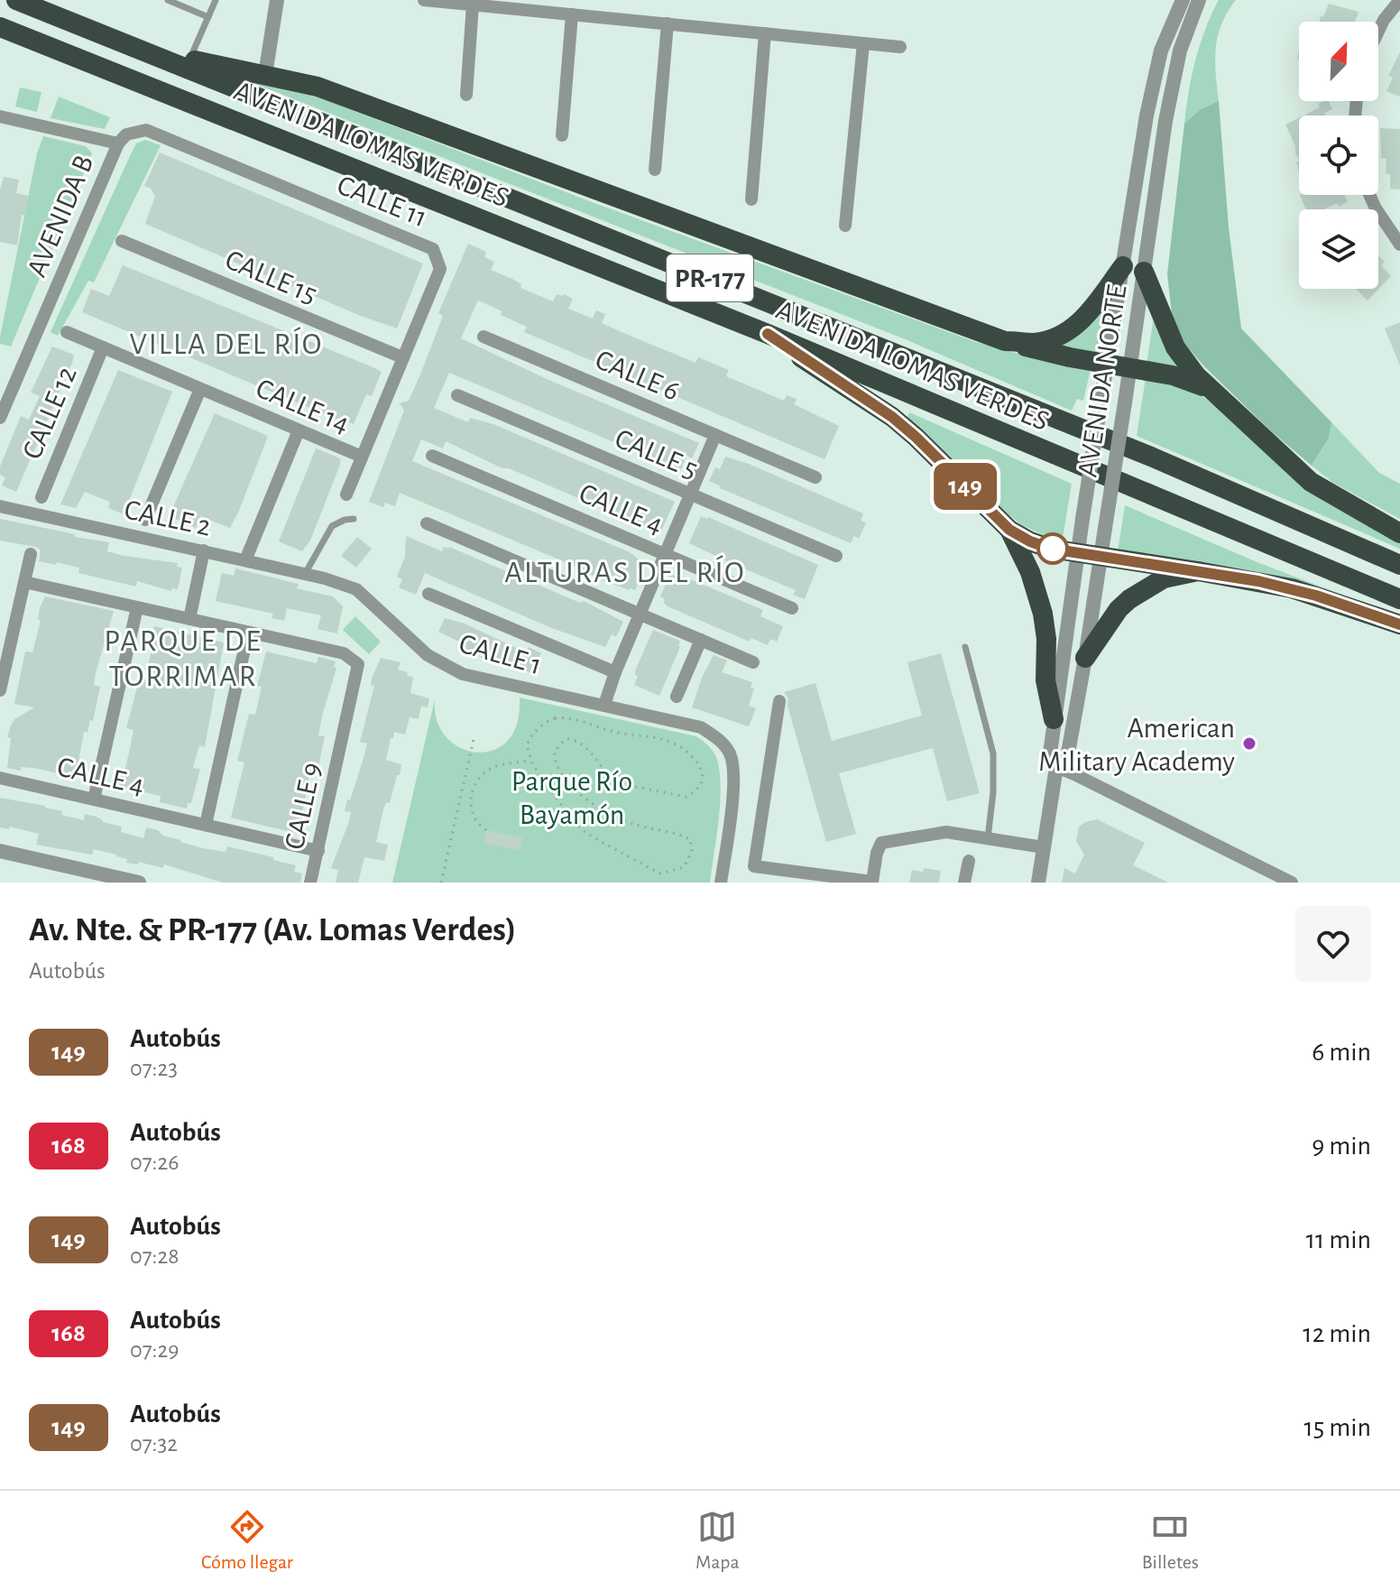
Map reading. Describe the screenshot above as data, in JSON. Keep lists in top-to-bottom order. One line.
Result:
{"streets":{"highway":["AVENIDA LOMAS VERDES","PR-177"],"street":["CALLE 11","AVENIDA B","CALLE 15","CALLE 6","AVENIDA NORTE","CALLE 14","CALLE 12","CALLE 5","CALLE 4","CALLE 2","CALLE 1","CALLE 9"]},"crossings":[["CALLE 11","AVENIDA B"],["CALLE 11","CALLE 15"],["CALLE 11","CALLE 14"],["CALLE 14","CALLE 12"],["CALLE 4","CALLE 9"],["CALLE 2","CALLE 1"]],"districts":["VILLA DEL RÍO","ALTURAS DEL RÍO","PARQUE DE TORRIMAR"],"parks":["Parque Río Bayamón"],"places":["American Military Academy"],"lines":["bus line 149"],"north":"top right","page":{"on_map":"149","heading":["Av. Nte. & PR-177 (Av. Lomas Verdes)","Autobús"],"list":[{"mark":"149","name":"Autobús","note":"07:23","value":"6 min"},{"mark":"168","name":"Autobús","note":"07:26","value":"9 min"},{"mark":"149","name":"Autobús","note":"07:28","value":"11 min"},{"mark":"168","name":"Autobús","note":"07:29","value":"12 min"},{"mark":"149","name":"Autobús","note":"07:32","value":"15 min"}],"tabs":["Cómo llegar","Mapa","Billetes"]}}
